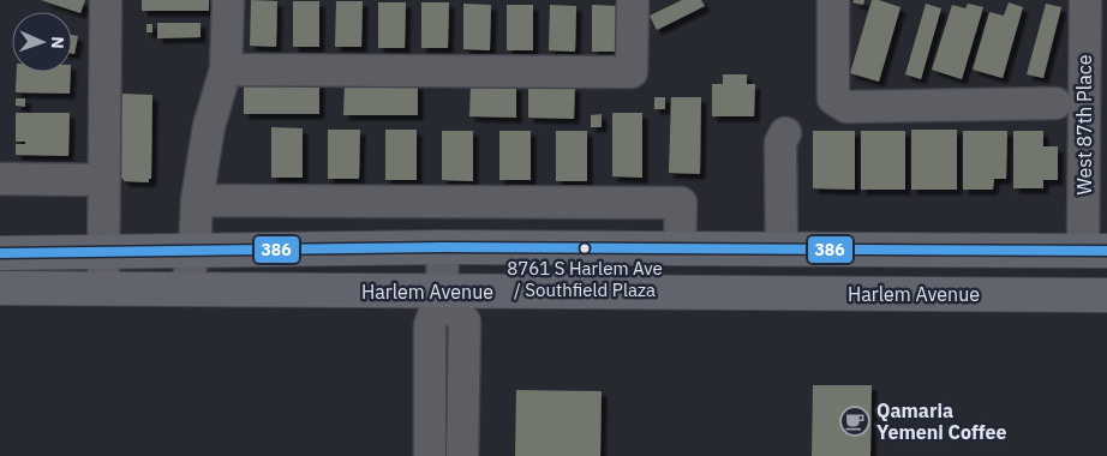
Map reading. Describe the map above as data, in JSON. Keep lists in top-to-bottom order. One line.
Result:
{"streets":{"main road":["Harlem Avenue"],"street":["West 87th Place"]},"places":{"other":["8761 S Harlem Ave / Southfield Plaza"],"cafe":["Qamaria Yemeni Coffee"]},"lines":["transit line 386"],"north":"right"}
